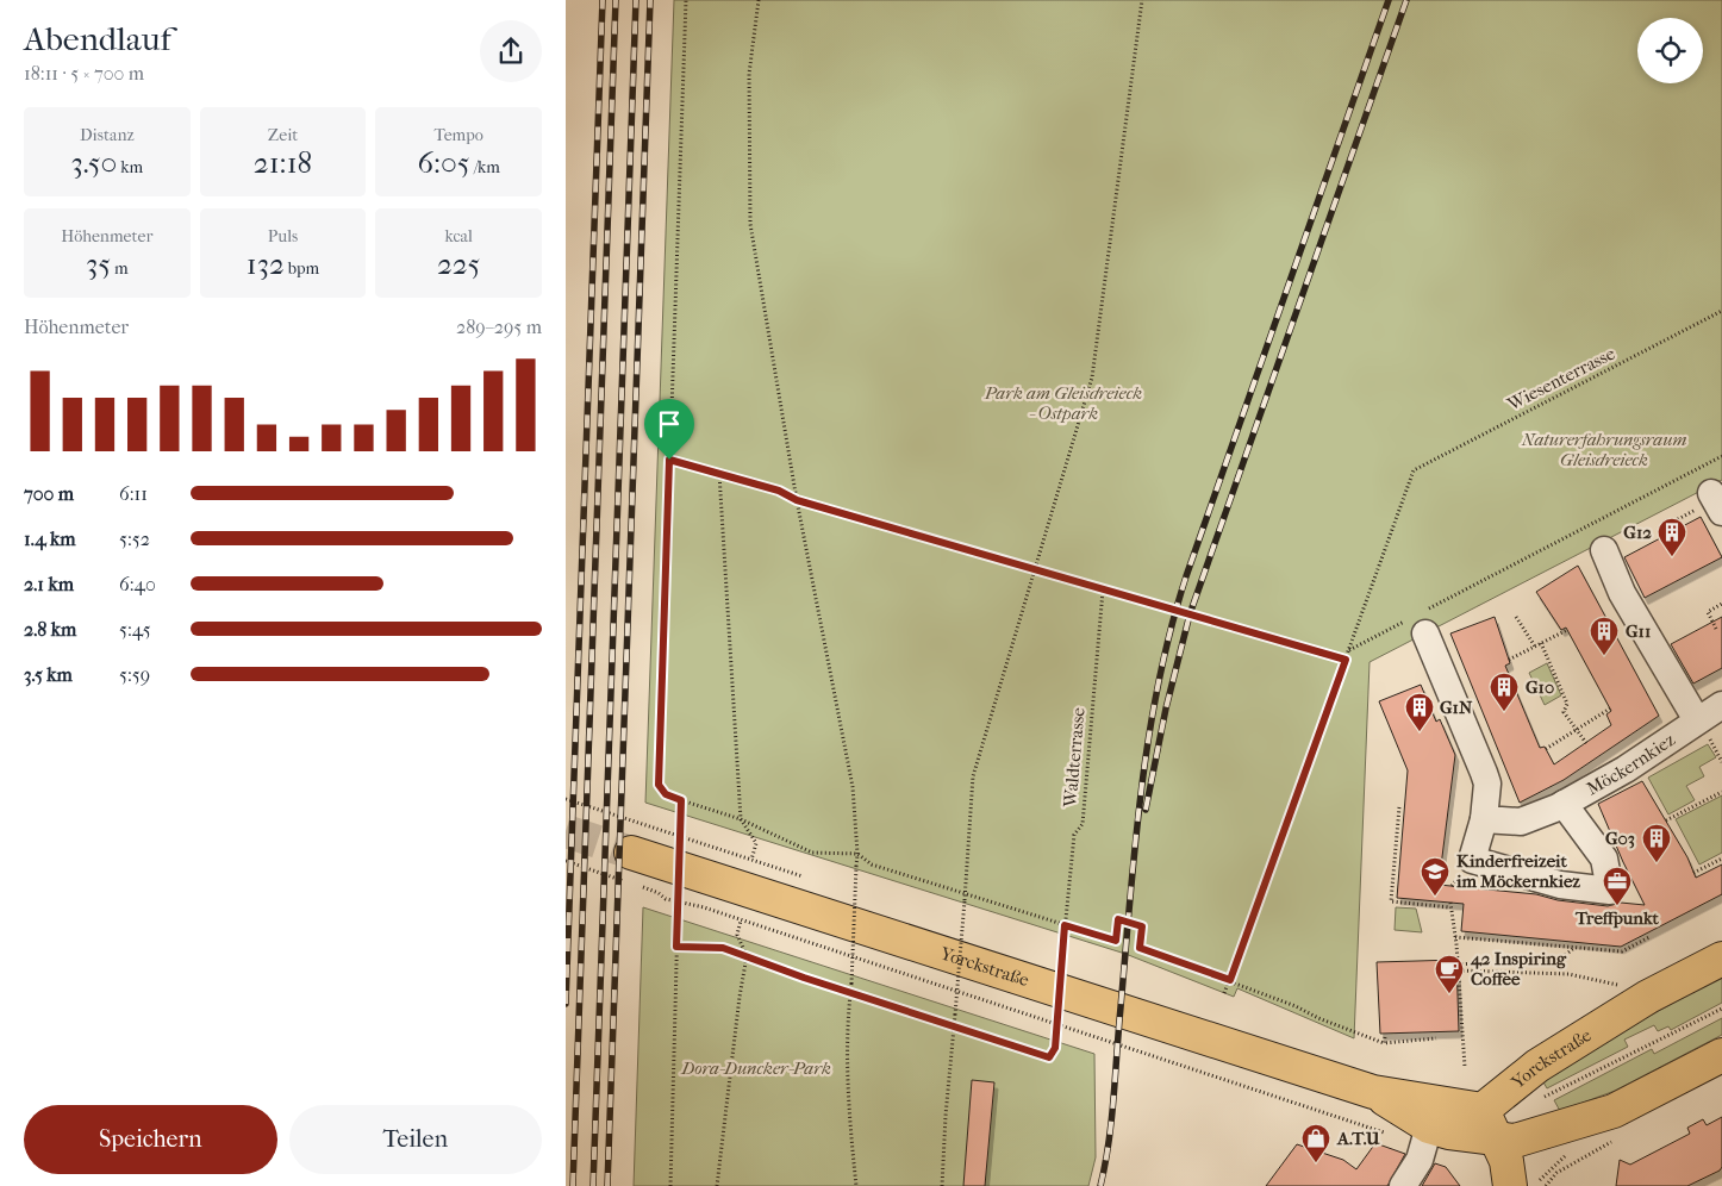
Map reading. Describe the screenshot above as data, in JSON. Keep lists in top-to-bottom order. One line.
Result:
{"streets":{"main road":["Yorckstraße"],"street":["Möckernkiez"],"path":["Wiesenterrasse","Waldterrasse"]},"parks":["Park am Gleisdreieck - Ostpark","Naturerfahrungsraum Gleisdreieck","Dora-Duncker-Park"],"places":{"building":["G12","G11","G10","G1N","G03"],"school or university":["Kinderfreizeit im Möckernkiez"],"office":["Treffpunkt"],"cafe":["42 Inspiring Coffee"],"shop":["A.T.U"]},"page":{"heading":["Abendlauf","18:11 · 5 × 700 m"],"stats":[["Distanz","3.50 km"],["Zeit","21:18"],["Tempo","6:05 /km"],["Höhenmeter","35 m"],["Puls","132 bpm"],["kcal","225"]],"chart":["Höhenmeter","289–295 m"],"list":[{"name":"700 m","note":"6:11"},{"name":"1.4 km","note":"5:52"},{"name":"2.1 km","note":"6:40"},{"name":"2.8 km","note":"5:45"},{"name":"3.5 km","note":"5:59"}],"buttons":["Speichern","Teilen"]}}
